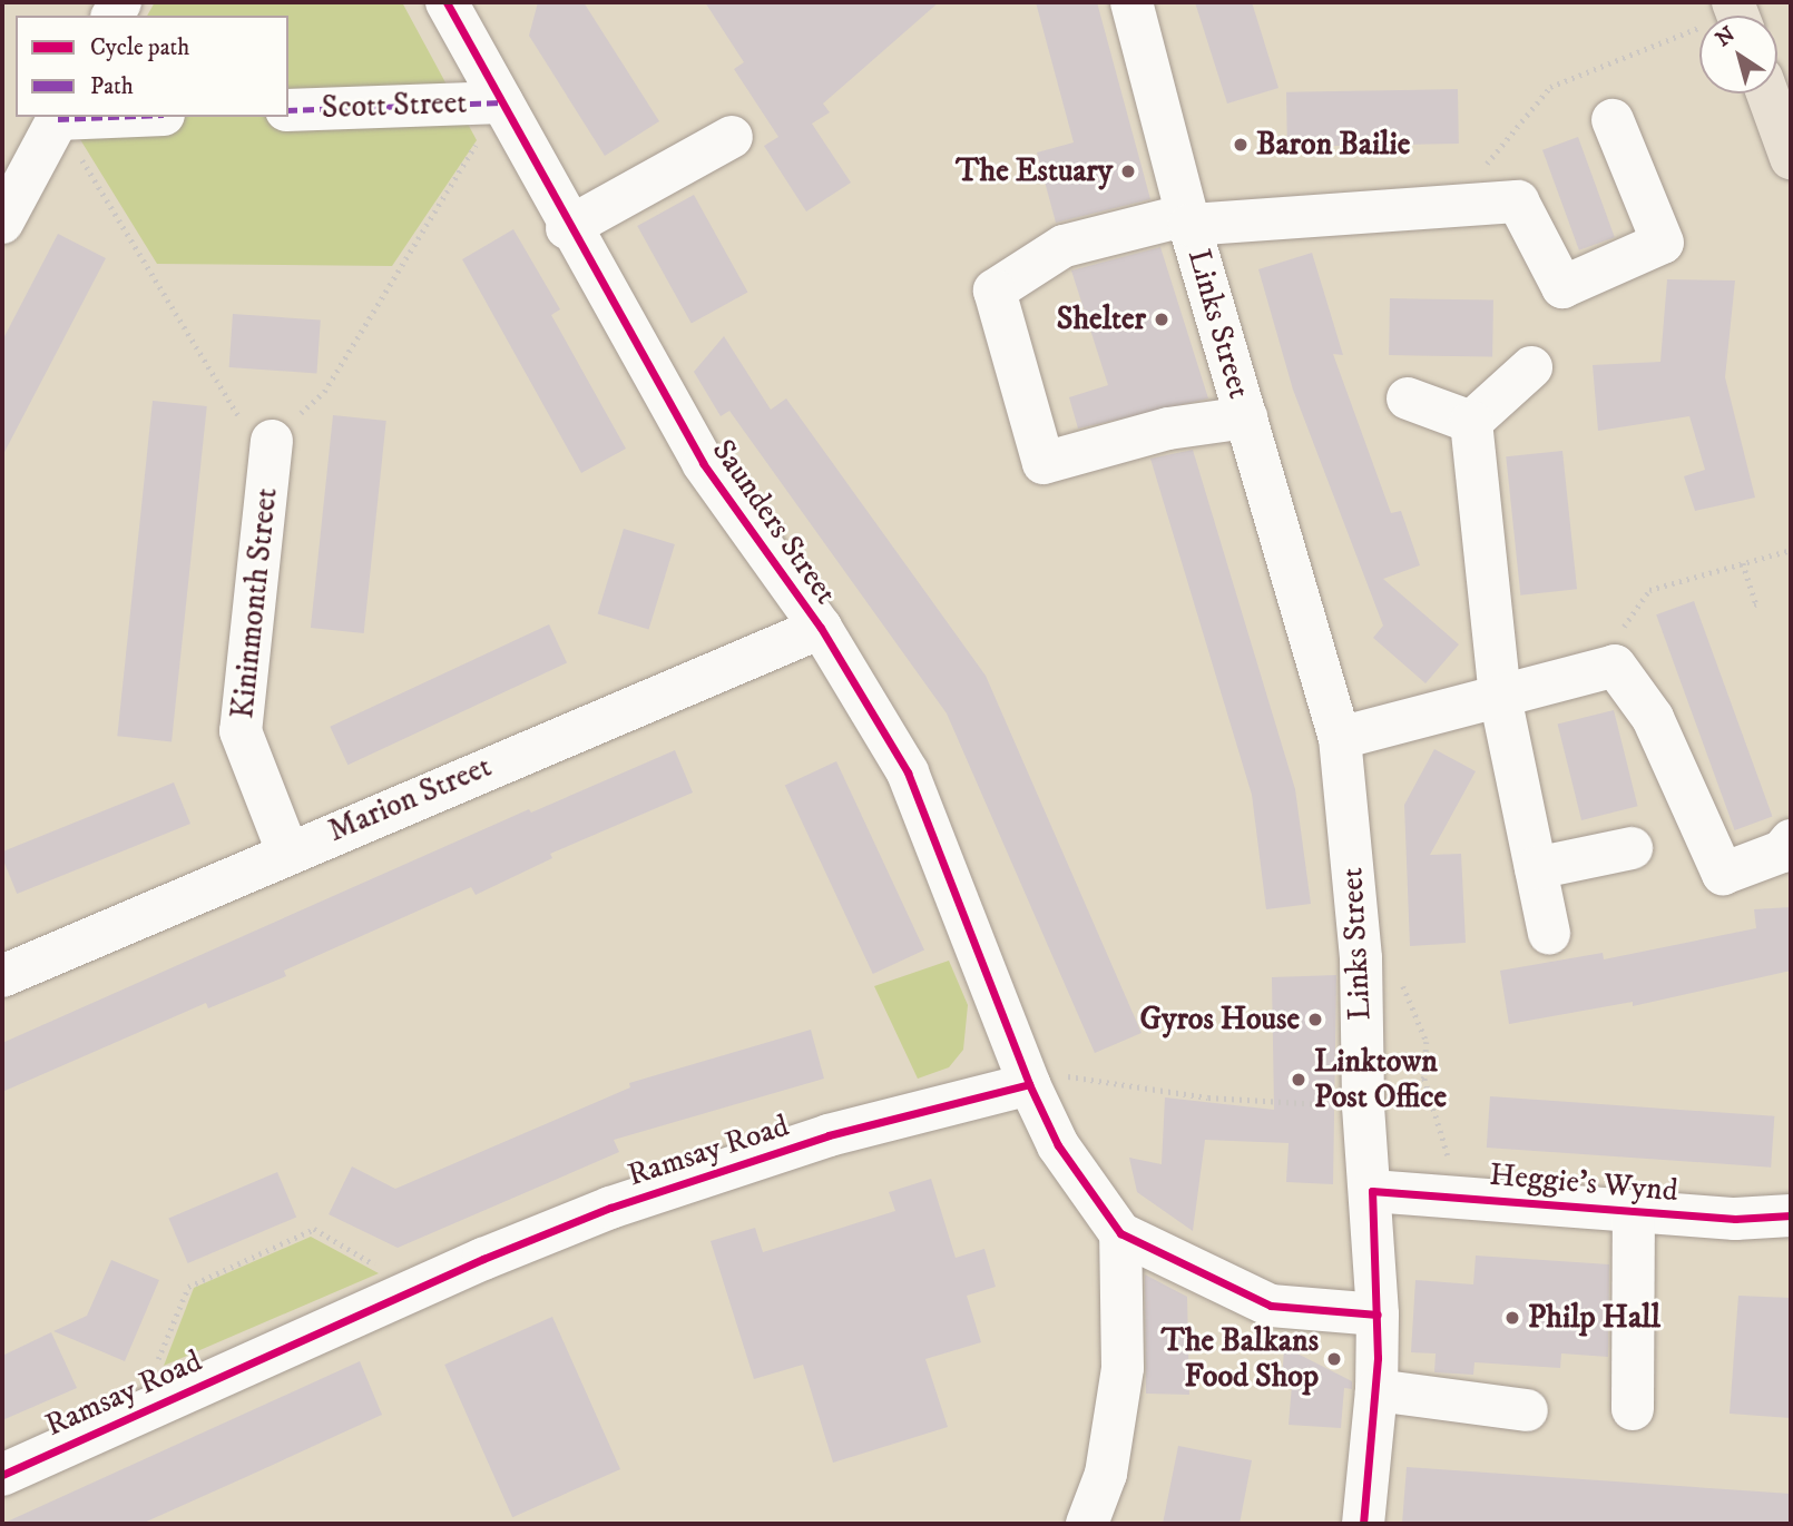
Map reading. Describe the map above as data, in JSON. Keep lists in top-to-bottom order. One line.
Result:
{"streets":{"street":["Scott Street","Links Street","Saunders Street","Kininmonth Street","Marion Street","Ramsay Road","Heggie's Wynd"]},"crossings":[["Scott Street","Saunders Street"],["Links Street","Heggie's Wynd"],["Saunders Street","Marion Street"],["Saunders Street","Ramsay Road"],["Kininmonth Street","Marion Street"]],"places":["Baron Bailie","The Estuary","Shelter","Gyros House","Linktown Post Office","Philp Hall","The Balkans Food Shop"],"legend":["Cycle path","Path"],"north":"top left"}
